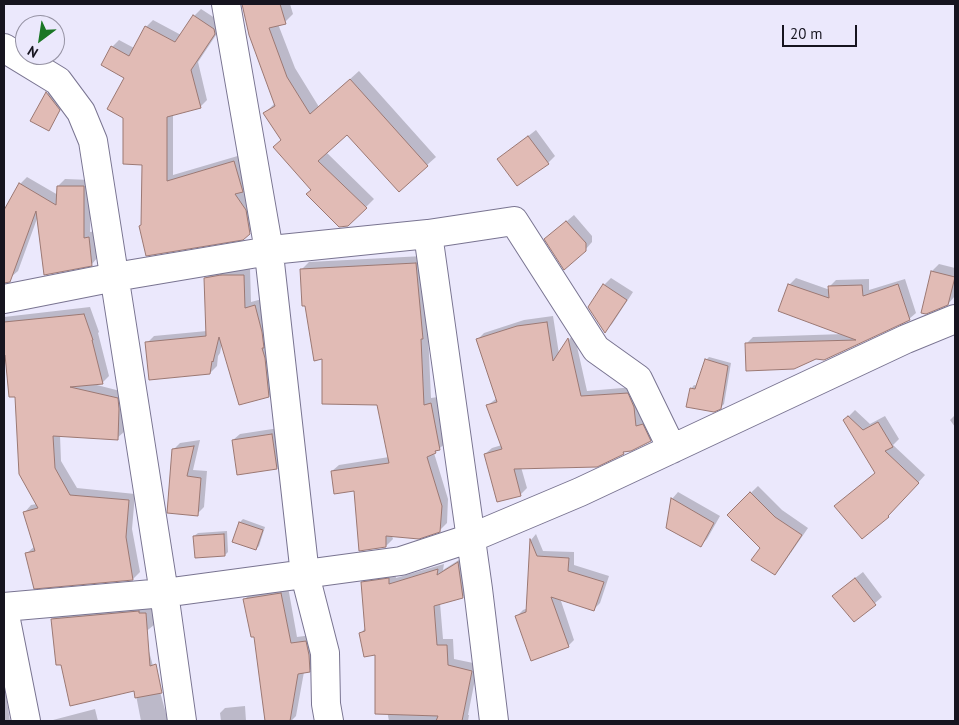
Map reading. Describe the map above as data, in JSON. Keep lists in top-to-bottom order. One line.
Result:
{"scale_bar":"20 m","north":"bottom left"}
